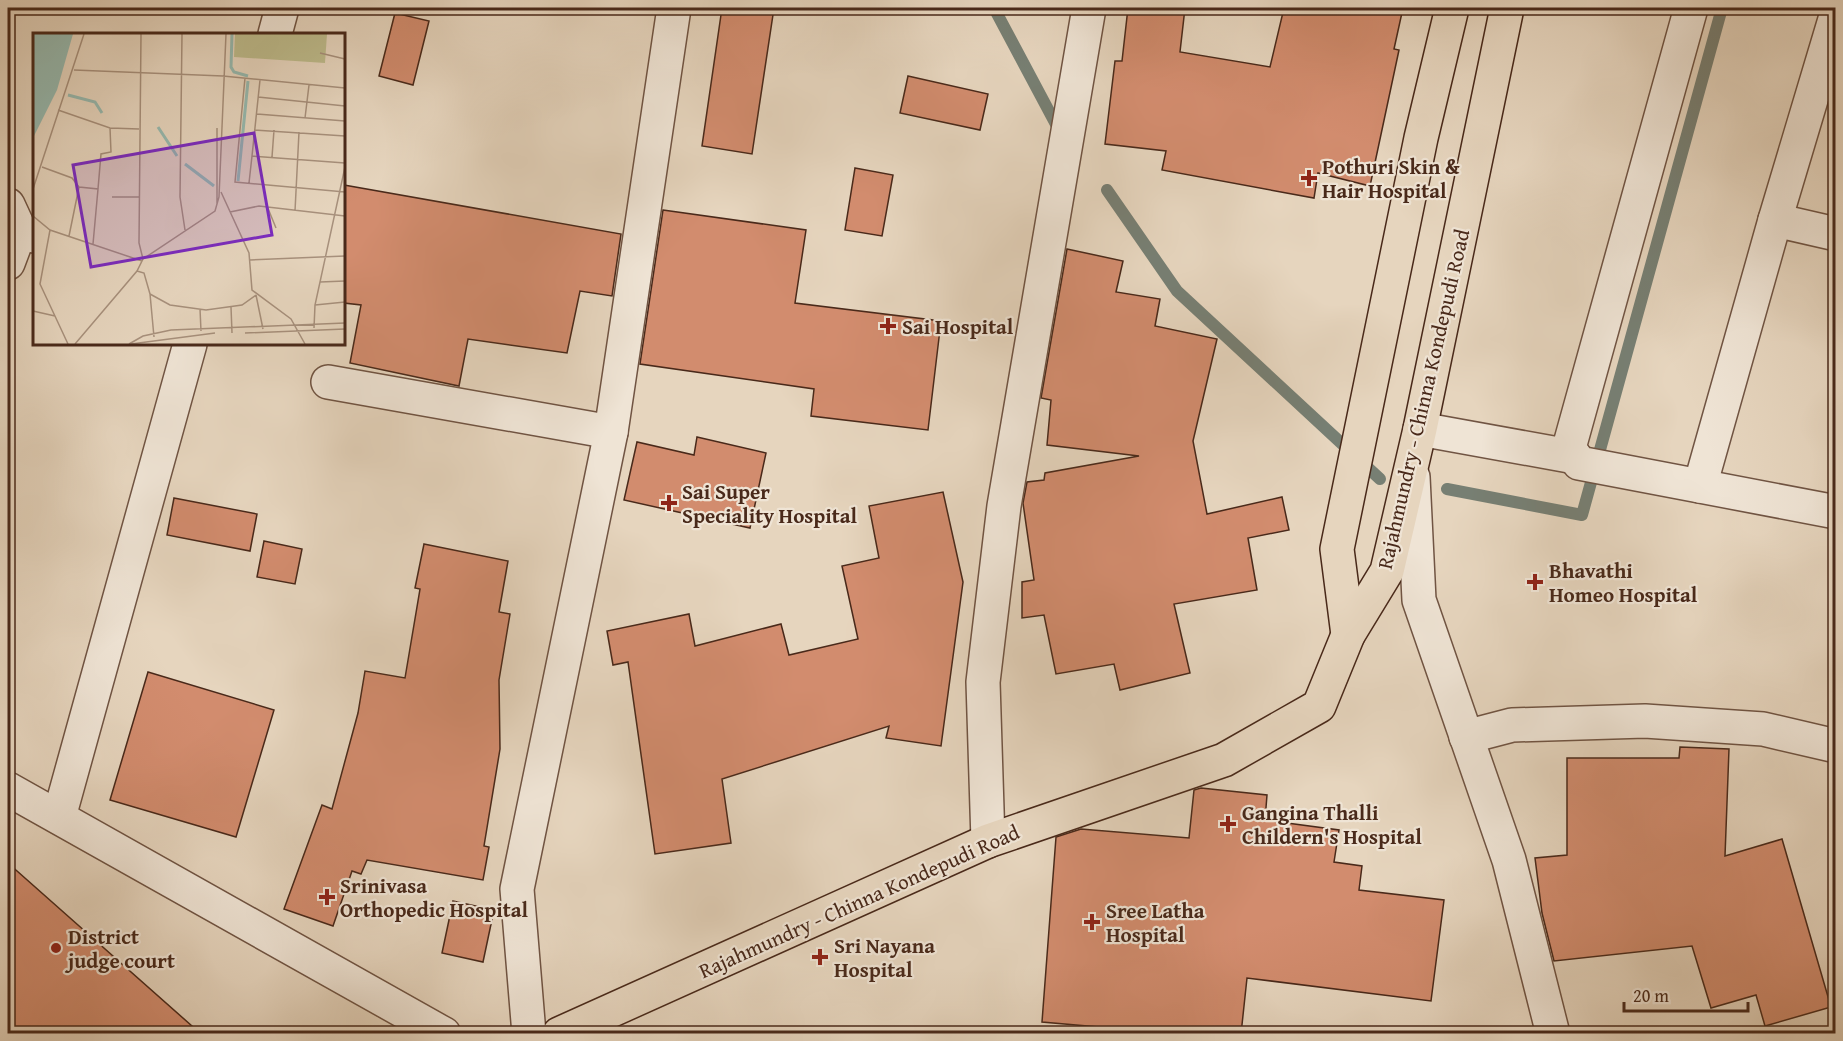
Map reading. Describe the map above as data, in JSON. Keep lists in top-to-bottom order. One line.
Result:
{"streets":{"main road":["Rajahmundry - Chinna Kondepudi Road"]},"places":{"health":["Pothuri Skin & Hair Hospital","Sai Hospital","Sai Super Speciality Hospital","Bhavathi Homeo Hospital","Gangina Thalli Childern's Hospital","Srinivasa Orthopedic Hospital","Sree Latha Hospital","Sri Nayana Hospital"],"other":["District judge court"]},"scale_bar":"20 m"}
